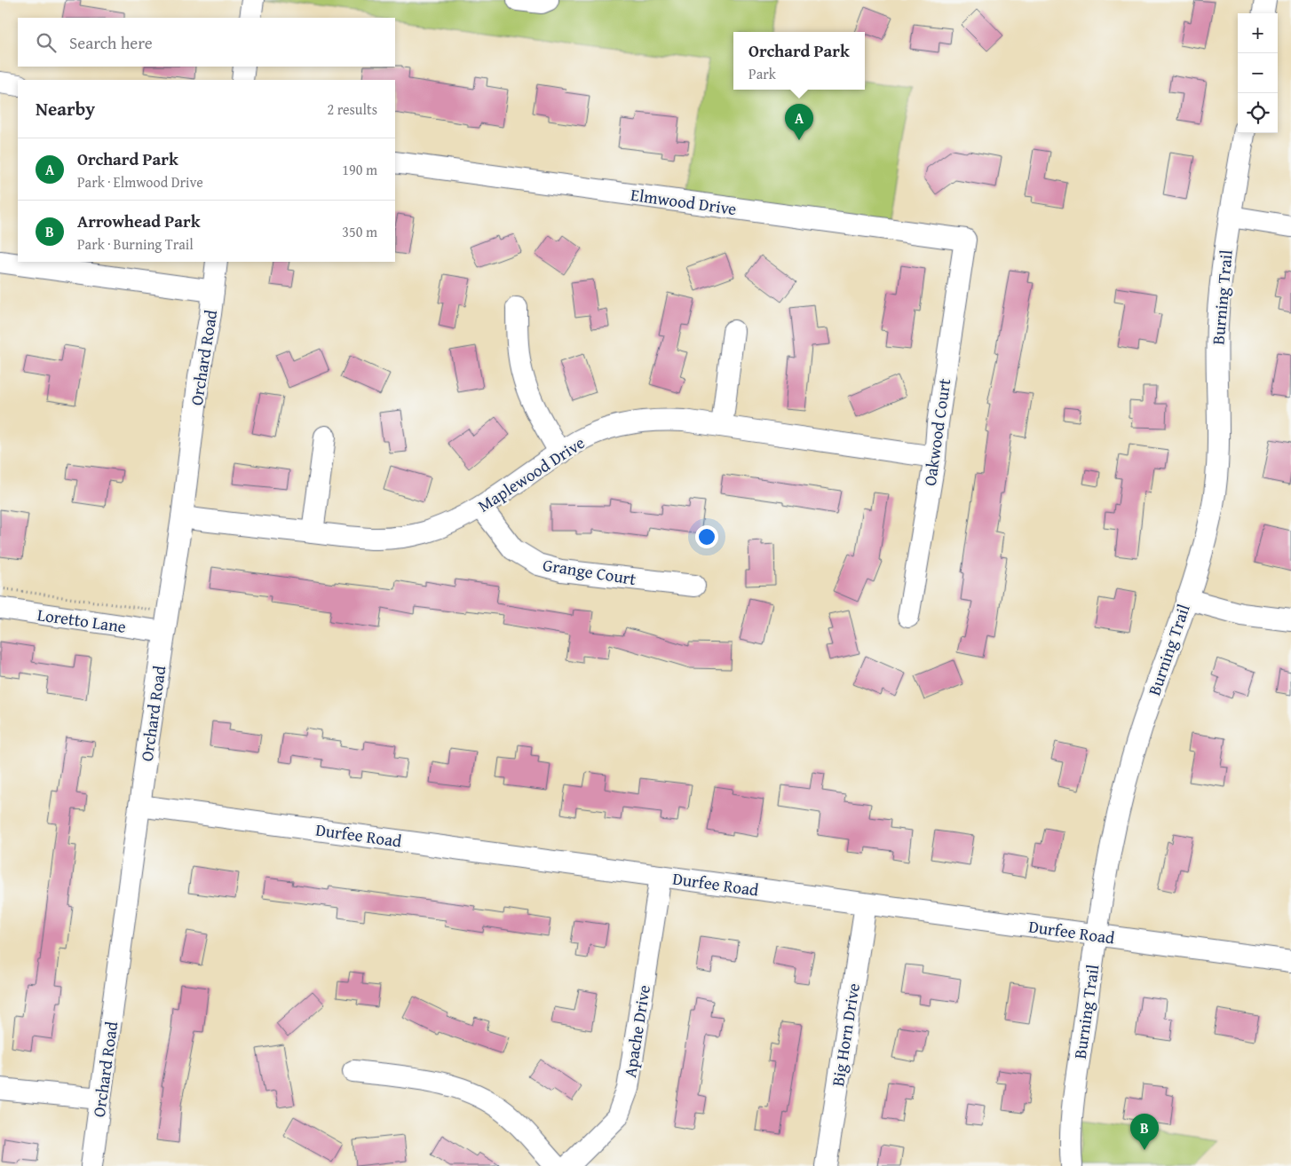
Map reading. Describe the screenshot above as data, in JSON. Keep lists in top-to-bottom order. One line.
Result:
{"streets":{"street":["Elmwood Drive","Burning Trail","Orchard Road","Oakwood Court","Maplewood Drive","Grange Court","Loretto Lane","Durfee Road","Apache Drive","Big Horn Drive"]},"crossings":[["Elmwood Drive","Oakwood Court"],["Burning Trail","Durfee Road"],["Orchard Road","Maplewood Drive"],["Orchard Road","Loretto Lane"],["Orchard Road","Durfee Road"],["Oakwood Court","Maplewood Drive"],["Maplewood Drive","Grange Court"],["Durfee Road","Apache Drive"],["Durfee Road","Big Horn Drive"]],"page":{"map_buttons":["+","−"],"search":"Search here","popup":["Orchard Park","Park"],"heading":["Nearby","2 results"],"pins":["A","B"],"list":[{"mark":"A","name":"Orchard Park","note":"Park · Elmwood Drive","value":"190 m"},{"mark":"B","name":"Arrowhead Park","note":"Park · Burning Trail","value":"350 m"}]}}
